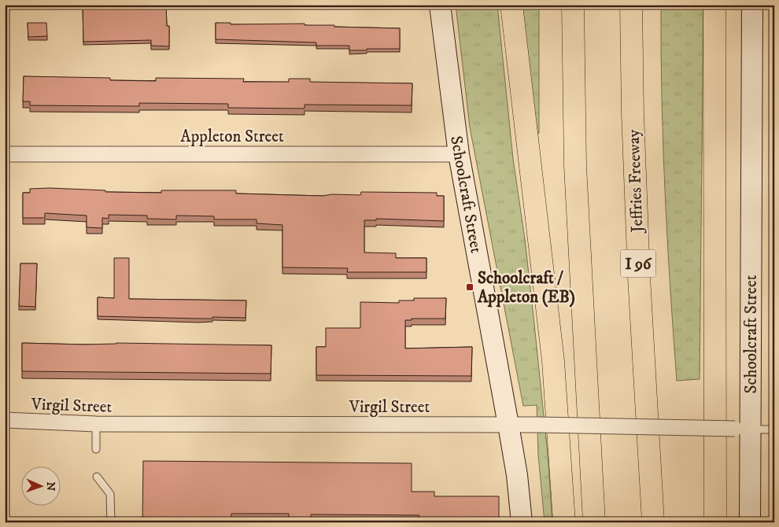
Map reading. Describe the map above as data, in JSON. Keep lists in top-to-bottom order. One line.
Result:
{"streets":{"highway":["Jeffries Freeway","I 96"],"main road":["Schoolcraft Street"],"street":["Appleton Street","Virgil Street"]},"crossings":[["Appleton Street","Schoolcraft Street"],["Schoolcraft Street","Virgil Street"]],"places":{"transit":["Schoolcraft / Appleton (EB)"]},"north":"right"}
